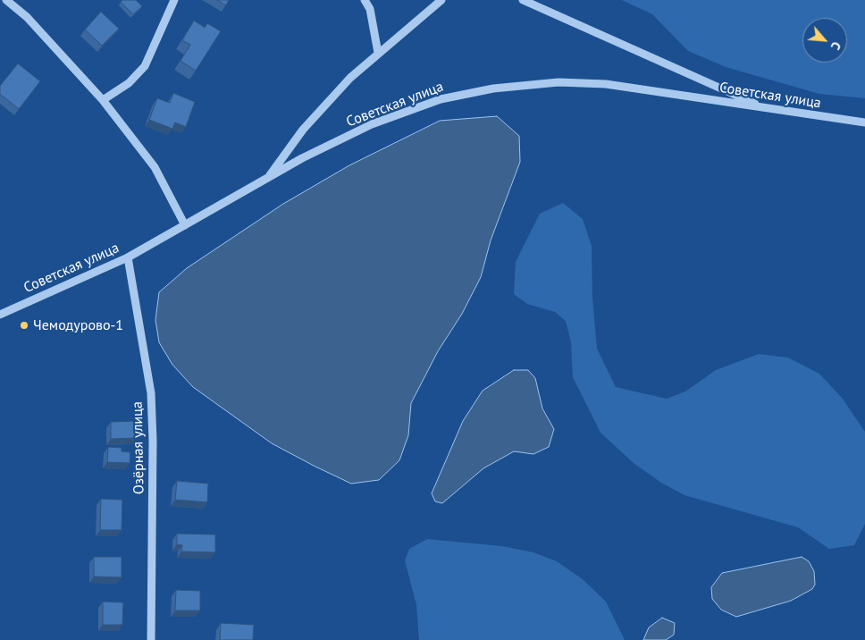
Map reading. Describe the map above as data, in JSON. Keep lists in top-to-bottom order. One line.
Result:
{"streets":{"street":["Советская улица","Озёрная улица"]},"crossings":[["Советская улица","Озёрная улица"]],"places":["Чемодурово-1"],"north":"bottom right"}
